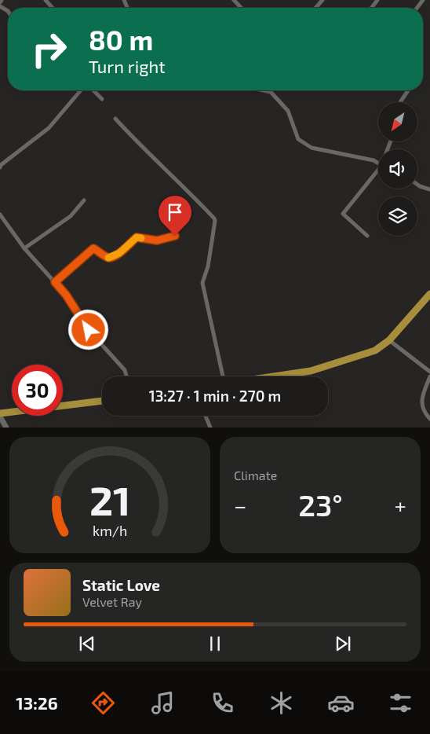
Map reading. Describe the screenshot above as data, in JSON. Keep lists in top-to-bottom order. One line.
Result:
{"north":"bottom left","page":{"turn":["80 m","Turn right"],"limit":"30","trip":"13:27 · 1 min · 270 m","tile":"Climate","heat":["−","23°","+"],"song":["Static Love","Velvet Ray"],"tabs":"13:26","gauge":["21","km/h"]}}
